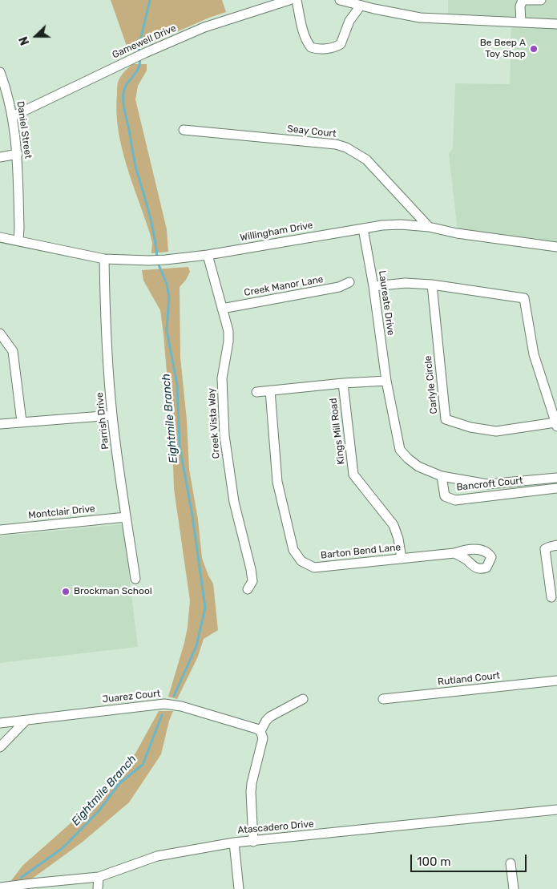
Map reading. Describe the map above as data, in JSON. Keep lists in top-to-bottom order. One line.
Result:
{"streets":{"street":["Gamewell Drive","Daniel Street","Seay Court","Willingham Drive","Creek Manor Lane","Laureate Drive","Carlyle Circle","Parrish Drive","Creek Vista Way","Kings Mill Road","Bancroft Court","Montclair Drive","Barton Bend Lane","Rutland Court","Juarez Court","Atascadero Drive"]},"crossings":[["Gamewell Drive","Daniel Street"],["Daniel Street","Willingham Drive"],["Seay Court","Willingham Drive"],["Willingham Drive","Laureate Drive"],["Willingham Drive","Parrish Drive"],["Willingham Drive","Creek Vista Way"],["Creek Manor Lane","Creek Vista Way"],["Laureate Drive","Carlyle Circle"],["Laureate Drive","Bancroft Court"],["Parrish Drive","Montclair Drive"],["Kings Mill Road","Barton Bend Lane"]],"water":["Eightmile Branch"],"places":["Be Beep A Toy Shop","Brockman School"],"scale_bar":"100 m","north":"left"}
